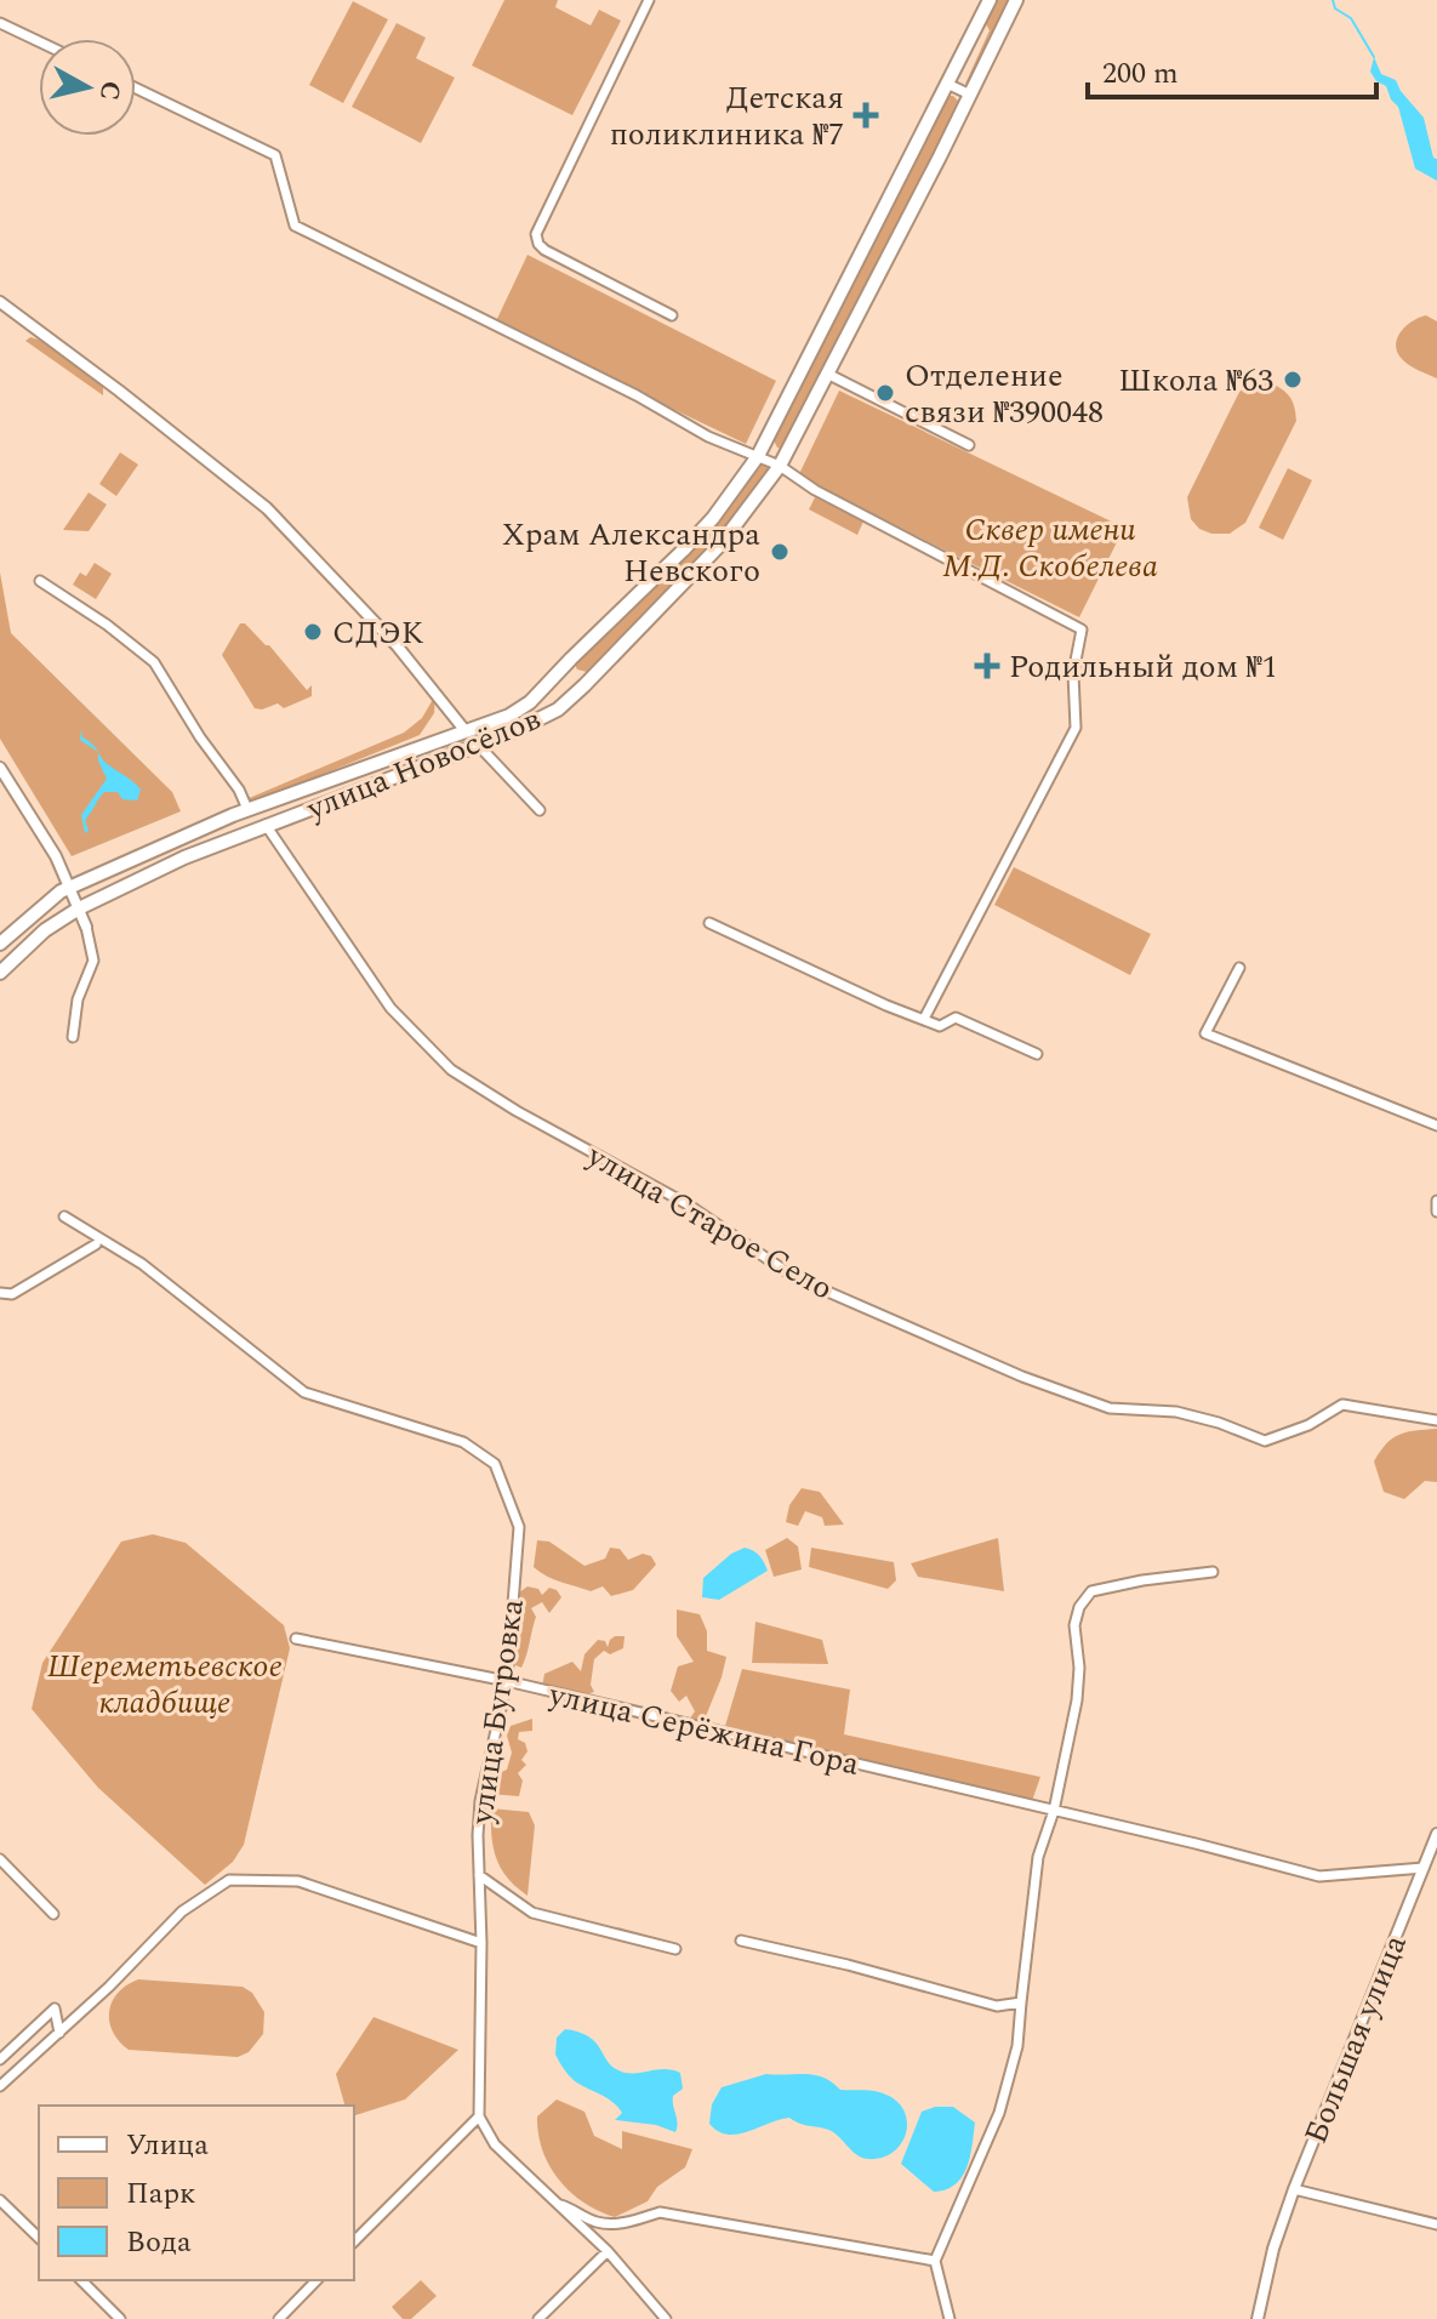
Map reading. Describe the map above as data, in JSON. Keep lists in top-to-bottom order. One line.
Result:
{"streets":{"main road":["улица Новосёлов"],"street":["улица Старое Село","улица Бугровка","улица Серёжина Гора","Большая улица"]},"crossings":[["улица Новосёлов","улица Старое Село"],["улица Бугровка","улица Серёжина Гора"],["улица Серёжина Гора","Большая улица"]],"parks":["Сквер имени М.Д. Скобелева","Шереметьевское кладбище"],"places":{"health":["Детская поликлиника №7","Родильный дом №1"],"other":["Школа №63","Отделение связи №390048","Храм Александра Невского","СДЭК"]},"legend":["Улица","Парк","Вода"],"scale_bar":"200 m","north":"right"}
